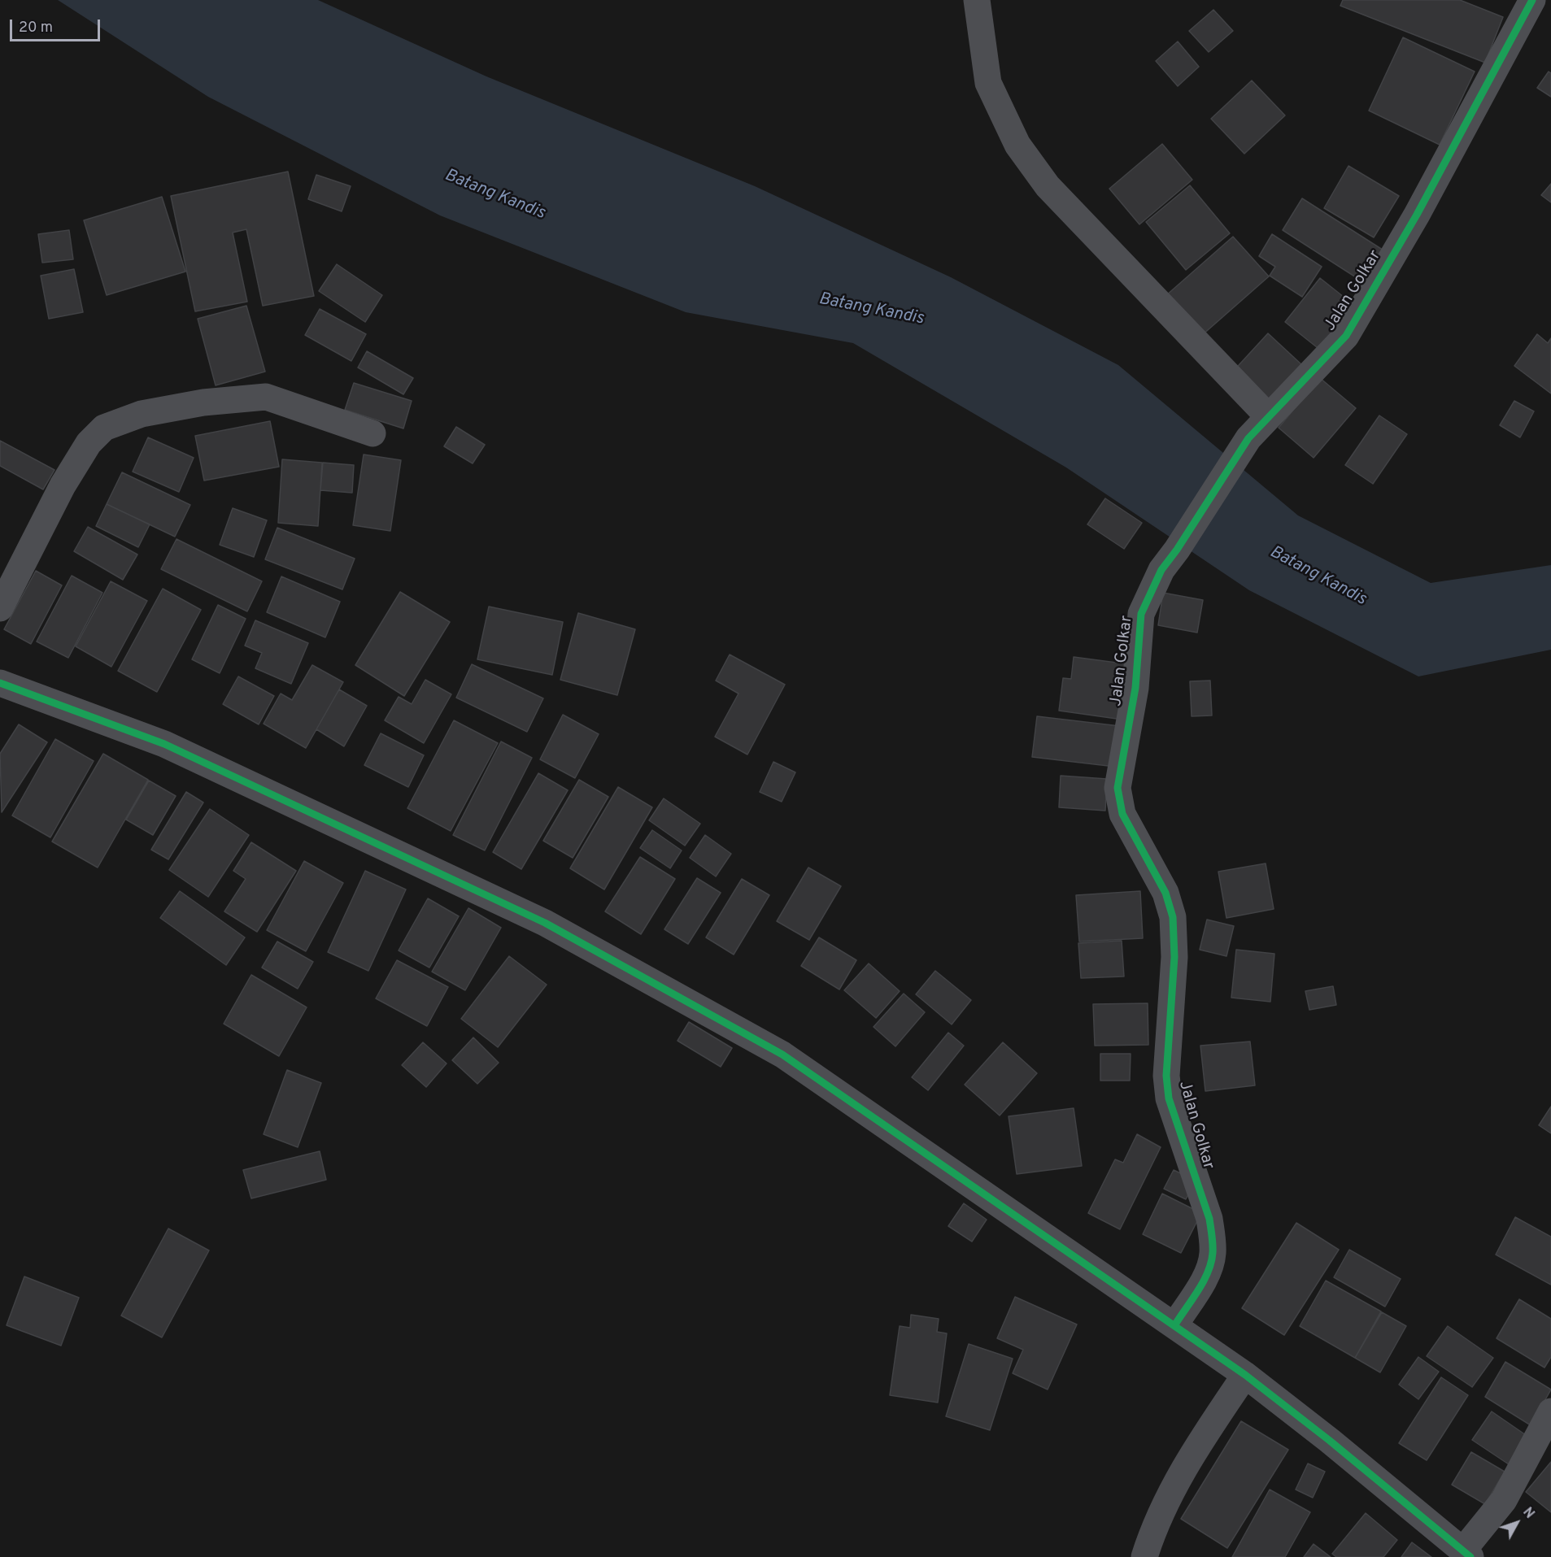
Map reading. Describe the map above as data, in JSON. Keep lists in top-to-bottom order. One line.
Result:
{"streets":{"street":["Jalan Golkar"]},"water":["Batang Kandis"],"scale_bar":"20 m","north":"top right"}
